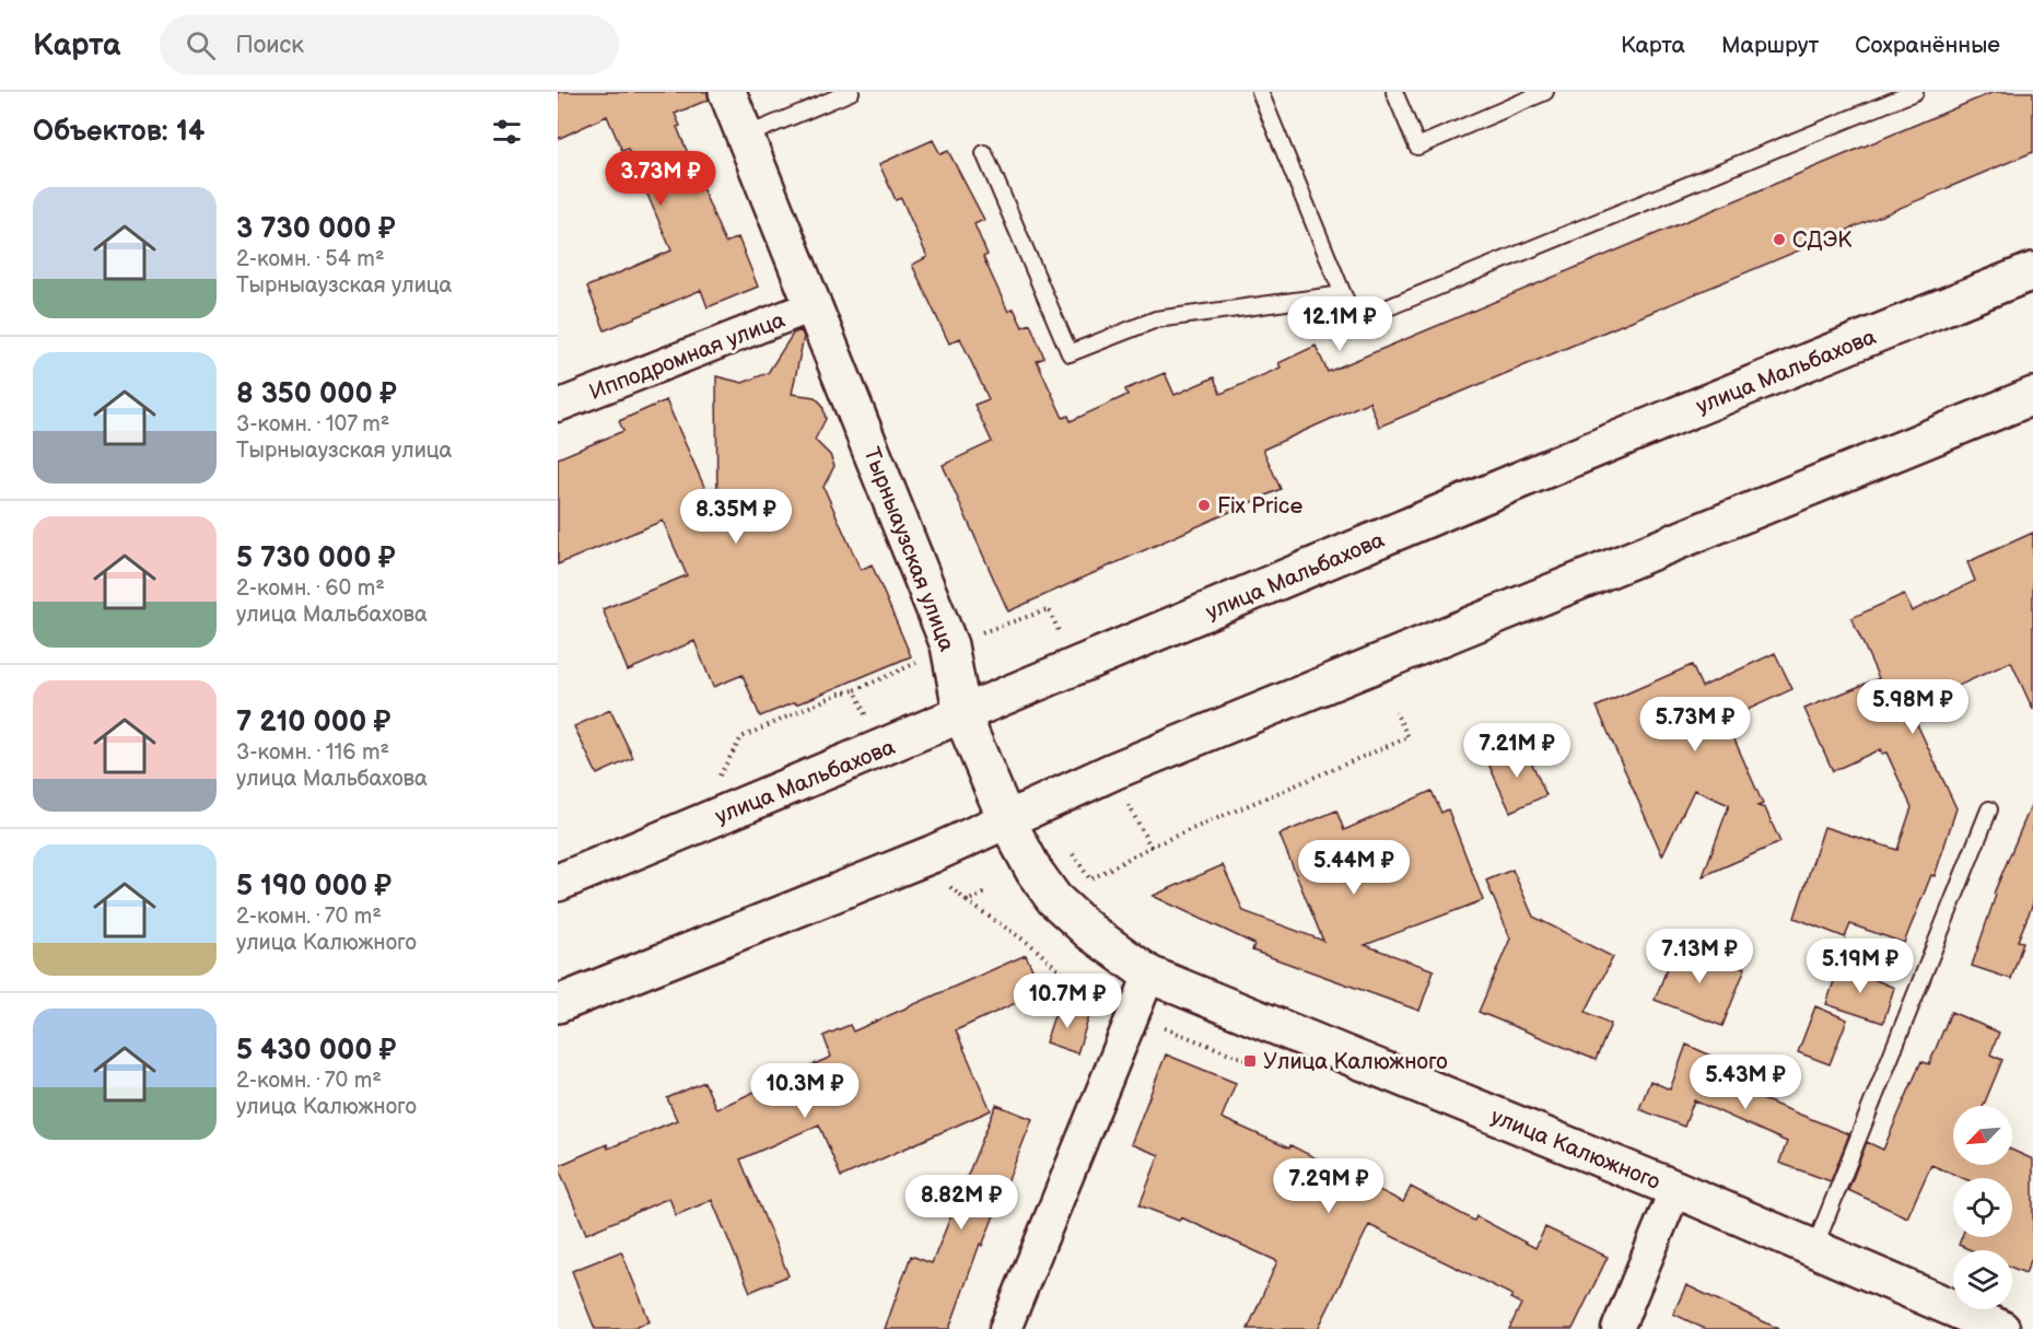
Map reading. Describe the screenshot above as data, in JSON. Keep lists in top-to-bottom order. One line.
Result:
{"streets":{"main road":["улица Мальбахова","Тырныаузская улица","улица Калюжного"],"street":["Ипподромная улица"]},"crossings":[["Ипподромная улица","Тырныаузская улица"],["улица Мальбахова","Тырныаузская улица"],["Тырныаузская улица","улица Калюжного"]],"places":{"other":["СДЭК","Fix Price"],"transit":["Улица Калюжного"]},"north":"bottom left","page":{"header":"Карта","search":"Поиск","nav":["Карта","Маршрут","Сохранённые"],"heading":"Объектов: 14","price":["3.73M ₽","12.1M ₽","8.35M ₽","5.98M ₽","5.73M ₽","7.21M ₽","5.44M ₽","7.13M ₽","5.19M ₽","10.7M ₽","5.43M ₽","10.3M ₽","7.29M ₽","8.82M ₽"],"list":[{"name":"3 730 000 ₽","note":"2-комн. · 54 m² · Тырныаузская улица"},{"name":"8 350 000 ₽","note":"3-комн. · 107 m² · Тырныаузская улица"},{"name":"5 730 000 ₽","note":"2-комн. · 60 m² · улица Мальбахова"},{"name":"7 210 000 ₽","note":"3-комн. · 116 m² · улица Мальбахова"},{"name":"5 190 000 ₽","note":"2-комн. · 70 m² · улица Калюжного"},{"name":"5 430 000 ₽","note":"2-комн. · 70 m² · улица Калюжного"}]}}
